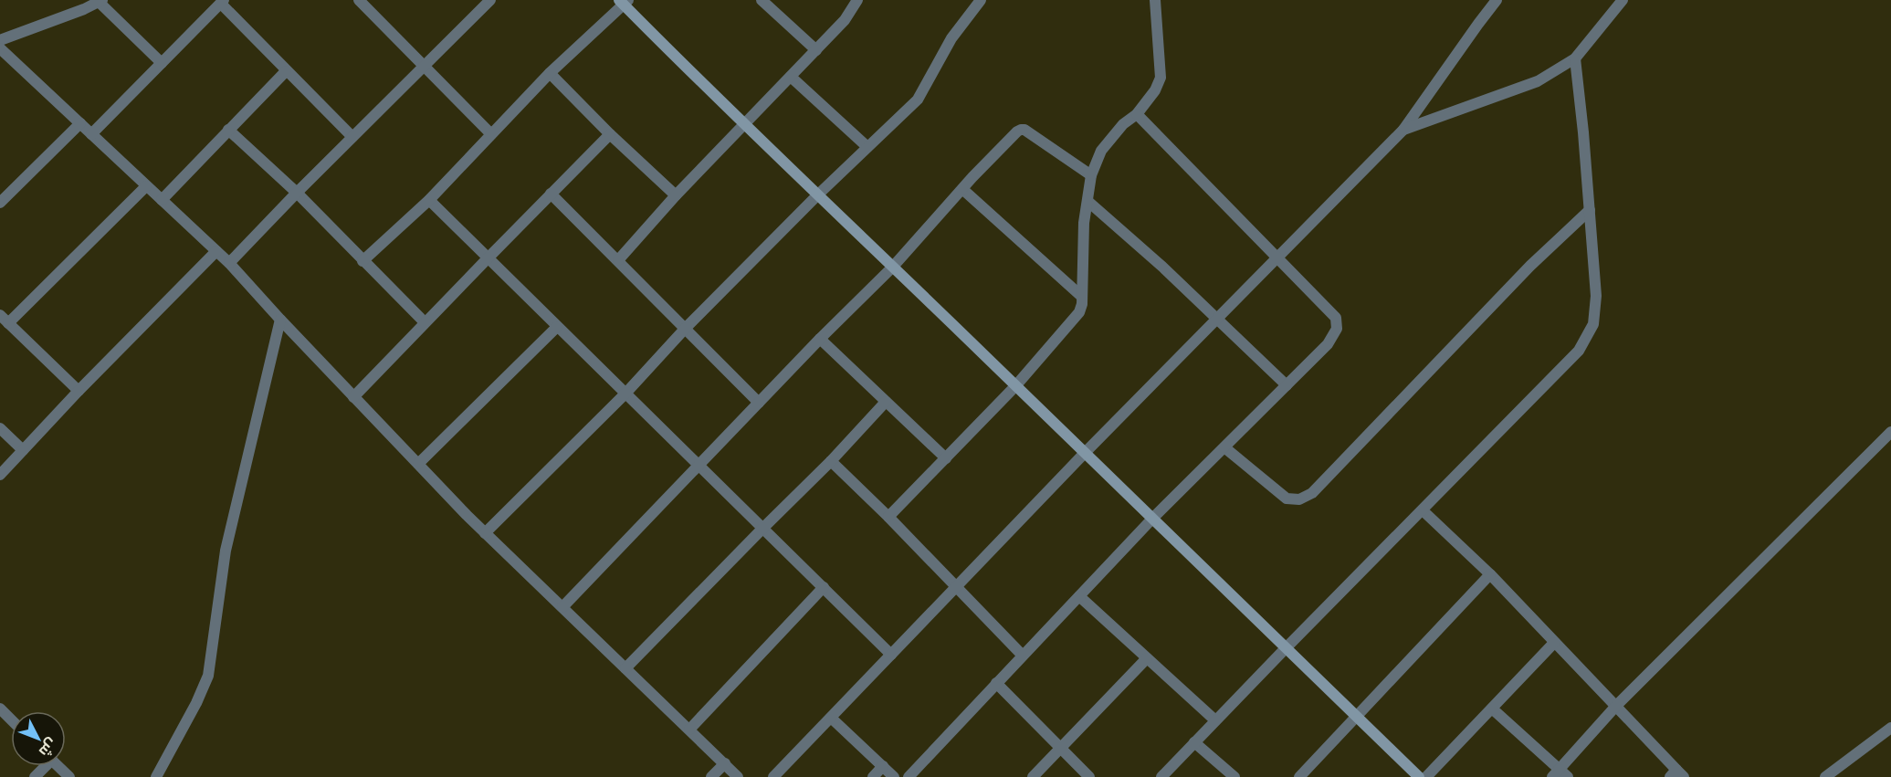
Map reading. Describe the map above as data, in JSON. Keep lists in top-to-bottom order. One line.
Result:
{"north":"bottom right"}
